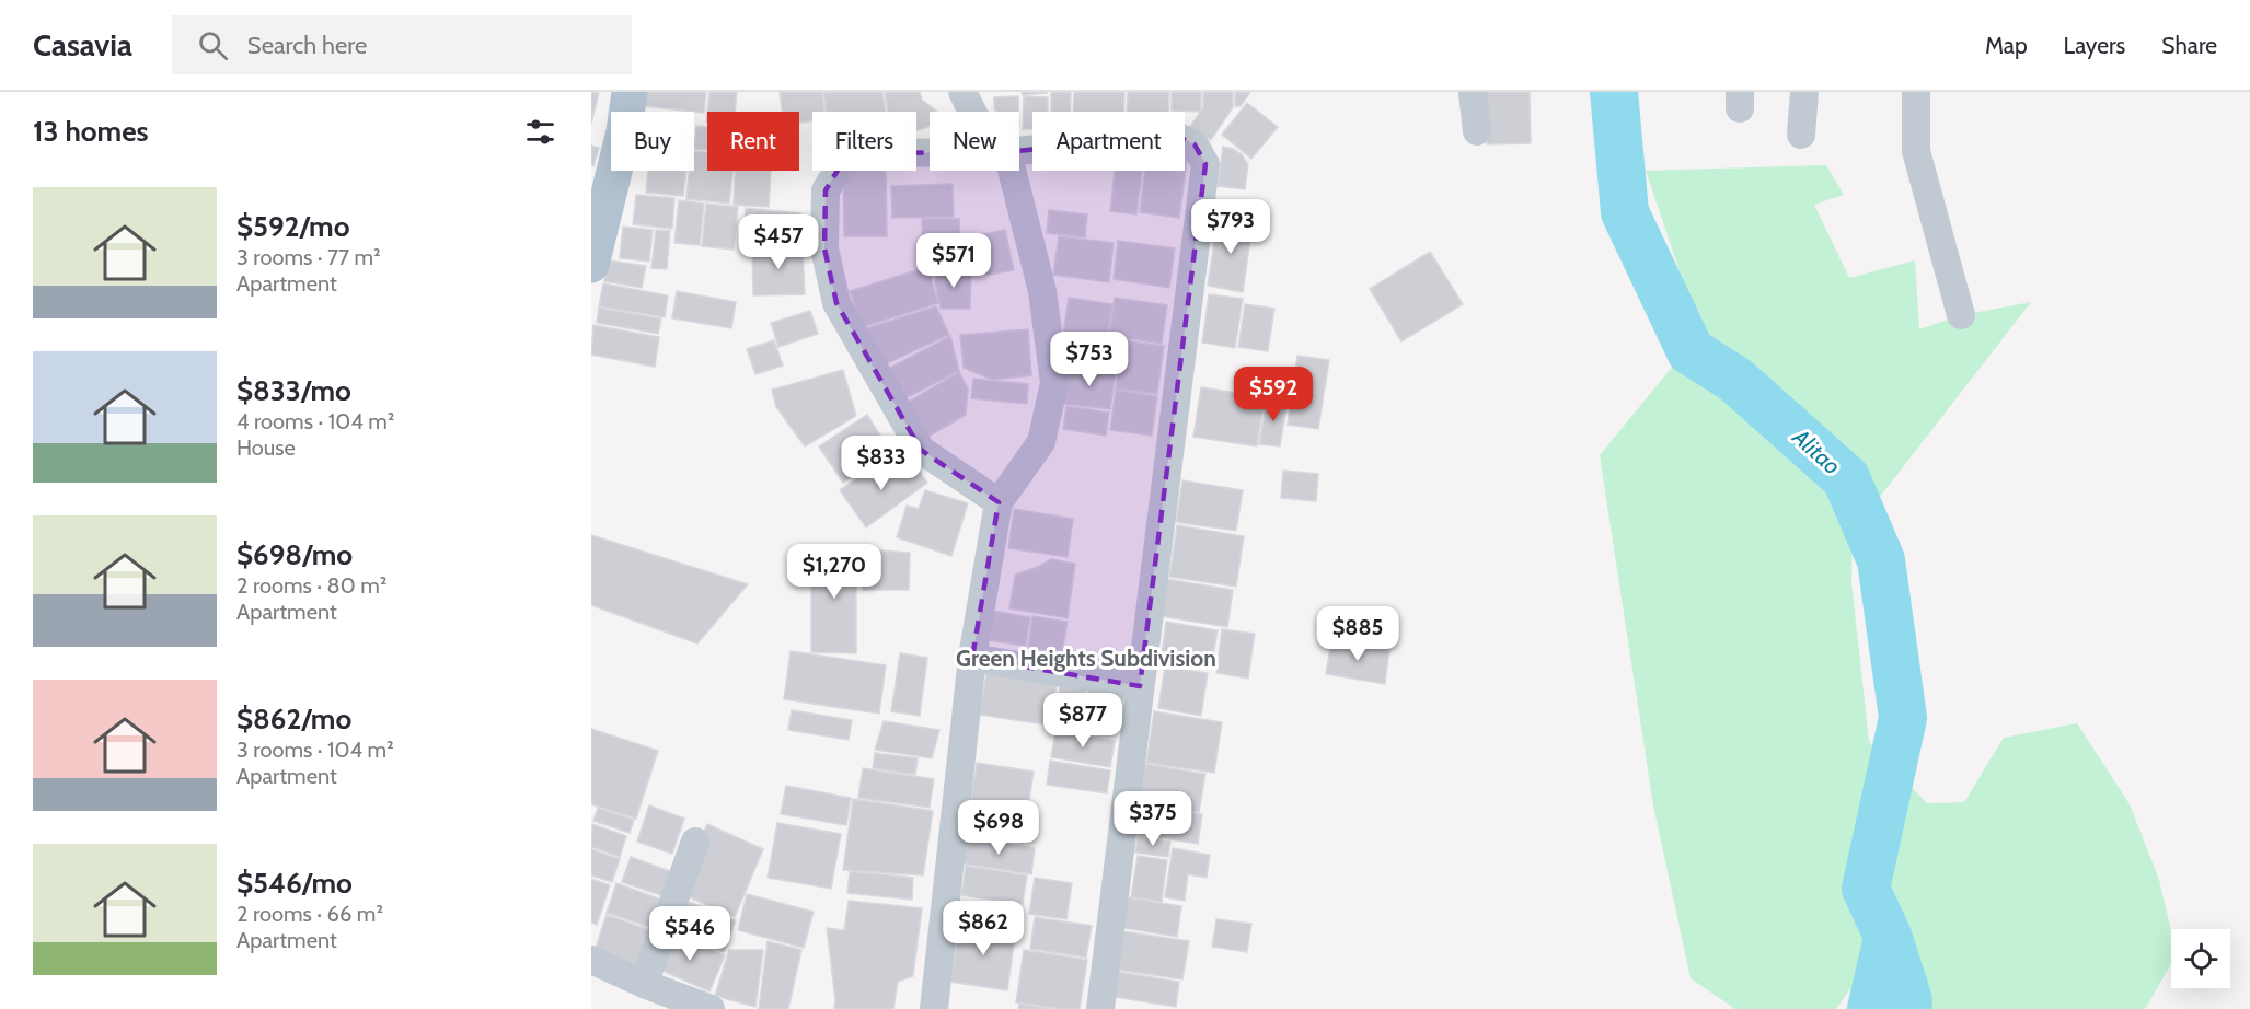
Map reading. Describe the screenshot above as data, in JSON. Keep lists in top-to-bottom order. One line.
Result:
{"districts":["Green Heights Subdivision"],"water":["Alitao"],"page":{"header":"Casavia","search":"Search here","nav":["Map","Layers","Share"],"heading":"13 homes","chip":["Buy","Rent","Filters","New","Apartment"],"list":[{"name":"$592/mo","note":"3 rooms · 77 m² · Apartment"},{"name":"$833/mo","note":"4 rooms · 104 m² · House"},{"name":"$698/mo","note":"2 rooms · 80 m² · Apartment"},{"name":"$862/mo","note":"3 rooms · 104 m² · Apartment"},{"name":"$546/mo","note":"2 rooms · 66 m² · Apartment"}],"price":["$793","$457","$571","$753","$592","$833","$1,270","$885","$877","$375","$698","$862","$546"]}}
